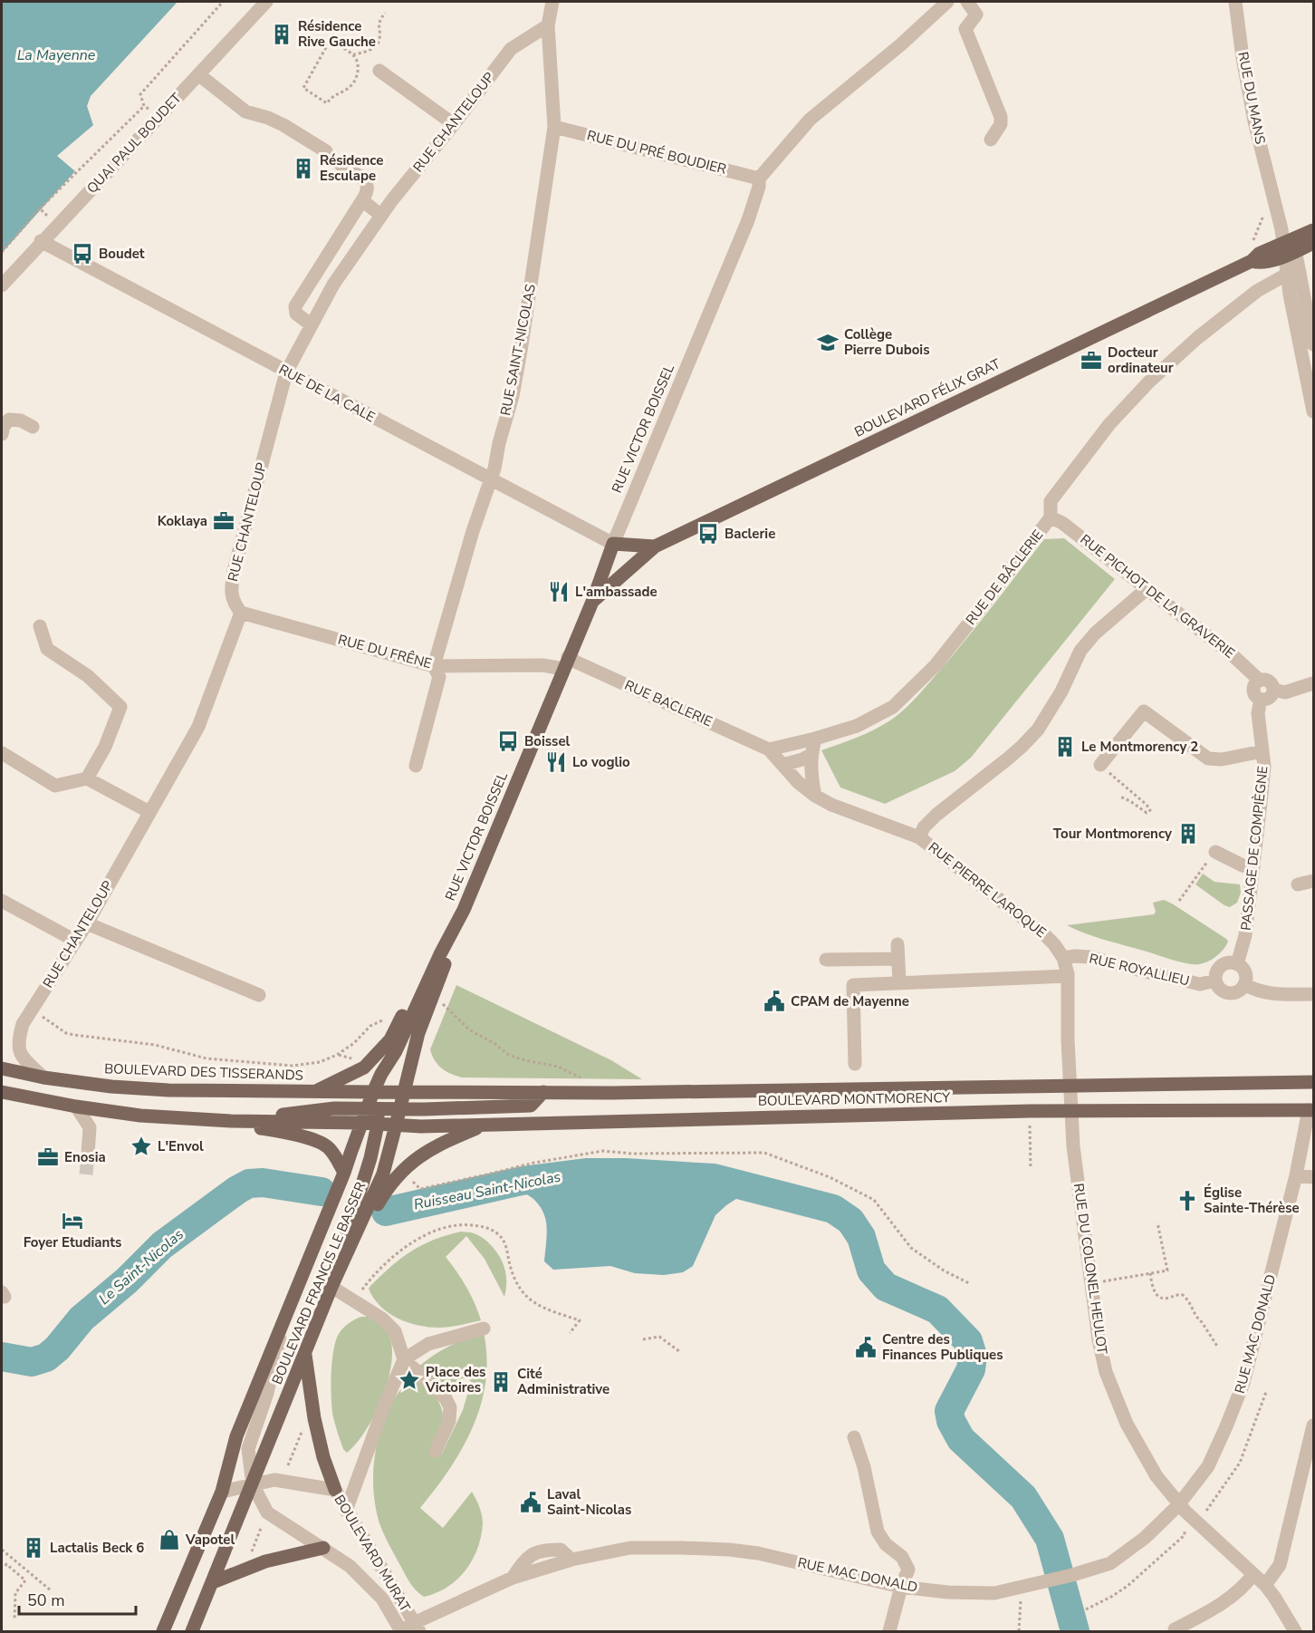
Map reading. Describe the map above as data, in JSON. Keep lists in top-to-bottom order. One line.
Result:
{"streets":{"main road":["BOULEVARD FÉLIX GRAT","RUE VICTOR BOISSEL","BOULEVARD DES TISSERANDS","BOULEVARD MONTMORENCY","BOULEVARD FRANCIS LE BASSER"],"street":["RUE DU MANS","RUE CHANTELOUP","QUAI PAUL BOUDET","RUE DU PRÉ BOUDIER","RUE SAINT-NICOLAS","RUE DE LA CALE","RUE DE BÂCLERIE","RUE PICHOT DE LA GRAVERIE","RUE DU FRÊNE","RUE BACLERIE","PASSAGE DE COMPIÈGNE","RUE PIERRE LAROQUE","RUE ROYALLIEU","RUE DU COLONEL HEULOT","RUE MAC DONALD","BOULEVARD MURAT"]},"crossings":[["RUE DU MANS","BOULEVARD FÉLIX GRAT"],["RUE DU MANS","RUE DE BÂCLERIE"],["RUE CHANTELOUP","RUE SAINT-NICOLAS"],["RUE CHANTELOUP","RUE DE LA CALE"],["RUE CHANTELOUP","RUE DU FRÊNE"],["RUE CHANTELOUP","BOULEVARD DES TISSERANDS"],["QUAI PAUL BOUDET","RUE DE LA CALE"],["RUE DU PRÉ BOUDIER","RUE SAINT-NICOLAS"],["RUE DU PRÉ BOUDIER","RUE VICTOR BOISSEL"],["RUE SAINT-NICOLAS","RUE DE LA CALE"],["RUE SAINT-NICOLAS","RUE DU FRÊNE"],["RUE DE LA CALE","BOULEVARD FÉLIX GRAT"],["RUE DE LA CALE","RUE VICTOR BOISSEL"],["BOULEVARD FÉLIX GRAT","RUE VICTOR BOISSEL"],["RUE VICTOR BOISSEL","RUE DU FRÊNE"],["RUE VICTOR BOISSEL","RUE BACLERIE"],["RUE VICTOR BOISSEL","BOULEVARD DES TISSERANDS"],["RUE VICTOR BOISSEL","BOULEVARD MONTMORENCY"],["RUE VICTOR BOISSEL","BOULEVARD FRANCIS LE BASSER"],["RUE DE BÂCLERIE","RUE PICHOT DE LA GRAVERIE"],["RUE PICHOT DE LA GRAVERIE","PASSAGE DE COMPIÈGNE"],["RUE DU FRÊNE","RUE BACLERIE"],["RUE BACLERIE","RUE PIERRE LAROQUE"],["PASSAGE DE COMPIÈGNE","RUE ROYALLIEU"],["RUE PIERRE LAROQUE","RUE ROYALLIEU"],["RUE PIERRE LAROQUE","BOULEVARD MONTMORENCY"],["RUE PIERRE LAROQUE","RUE DU COLONEL HEULOT"],["BOULEVARD DES TISSERANDS","BOULEVARD MONTMORENCY"],["BOULEVARD DES TISSERANDS","BOULEVARD FRANCIS LE BASSER"],["BOULEVARD MONTMORENCY","RUE DU COLONEL HEULOT"],["BOULEVARD MONTMORENCY","BOULEVARD FRANCIS LE BASSER"],["BOULEVARD MONTMORENCY","RUE MAC DONALD"],["RUE DU COLONEL HEULOT","RUE MAC DONALD"],["BOULEVARD FRANCIS LE BASSER","BOULEVARD MURAT"],["RUE MAC DONALD","BOULEVARD MURAT"]],"water":["La Mayenne","Ruisseau Saint-Nicolas","Le Saint-Nicolas"],"places":{"building":["Résidence Rive Gauche","Résidence Esculape","Le Montmorency 2","Tour Montmorency","Cité Administrative","Lactalis Beck 6"],"bus stop":["Boudet","Baclerie","Boissel"],"school or university":["Collège Pierre Dubois"],"office":["Docteur ordinateur","Koklaya","Enosia"],"restaurant":["L'ambassade","Lo voglio"],"public building":["CPAM de Mayenne","Centre des Finances Publiques","Laval Saint-Nicolas"],"place":["L'Envol","Place des Victoires"],"church":["Église Sainte-Thérèse"],"hotel":["Foyer Etudiants"],"shop":["Vapotel"]},"scale_bar":"50 m"}
